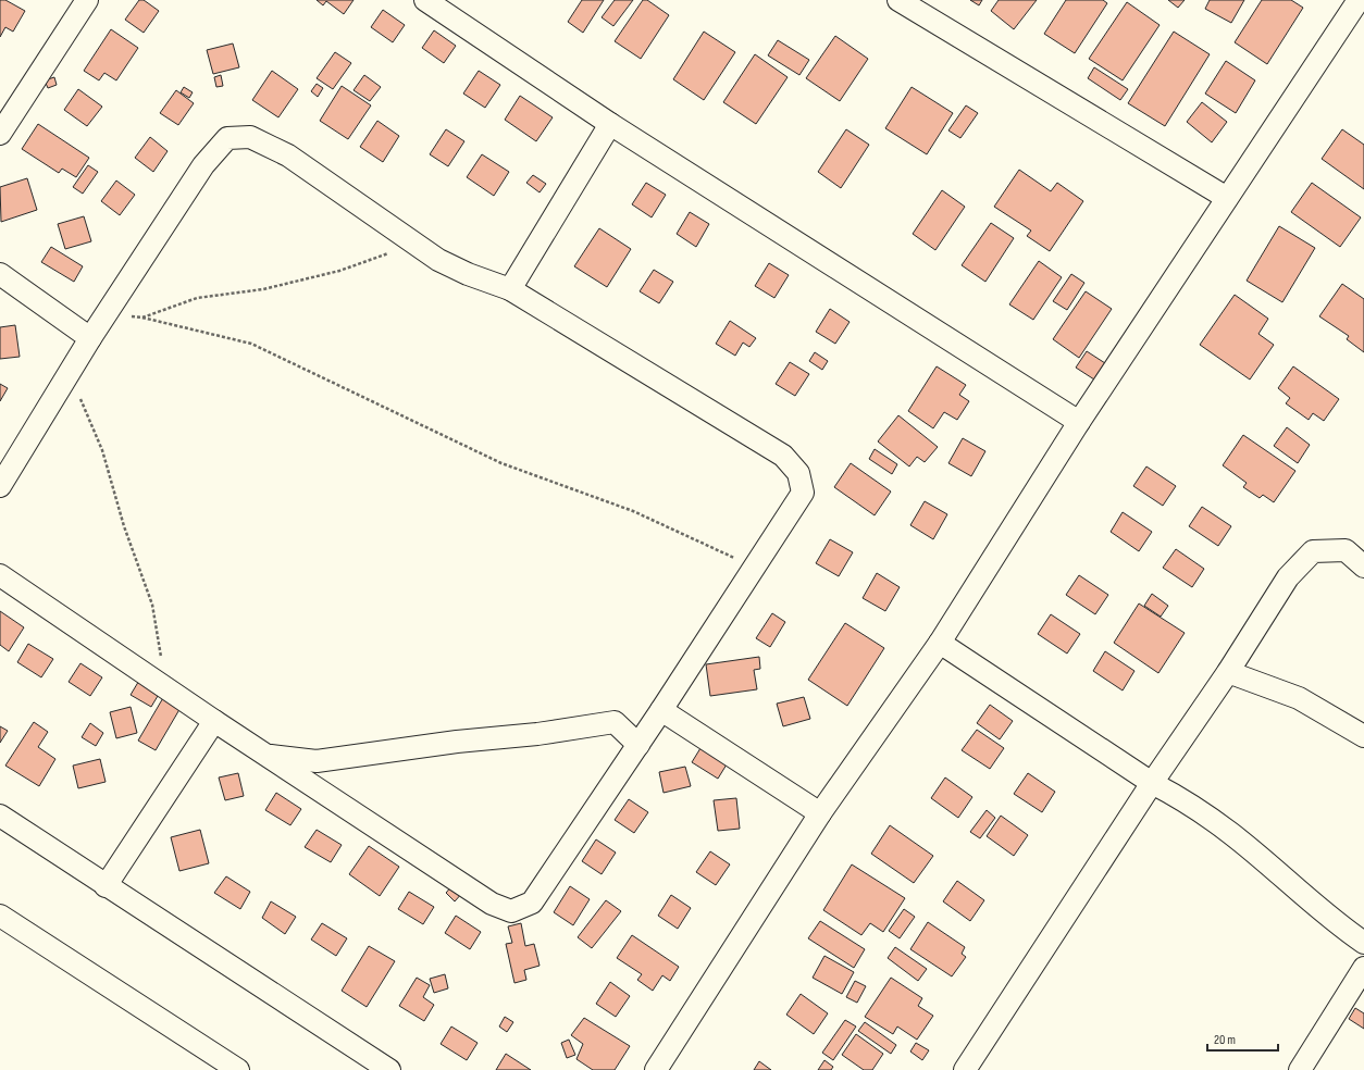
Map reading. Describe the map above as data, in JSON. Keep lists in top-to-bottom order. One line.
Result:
{"scale_bar":"20 m"}
